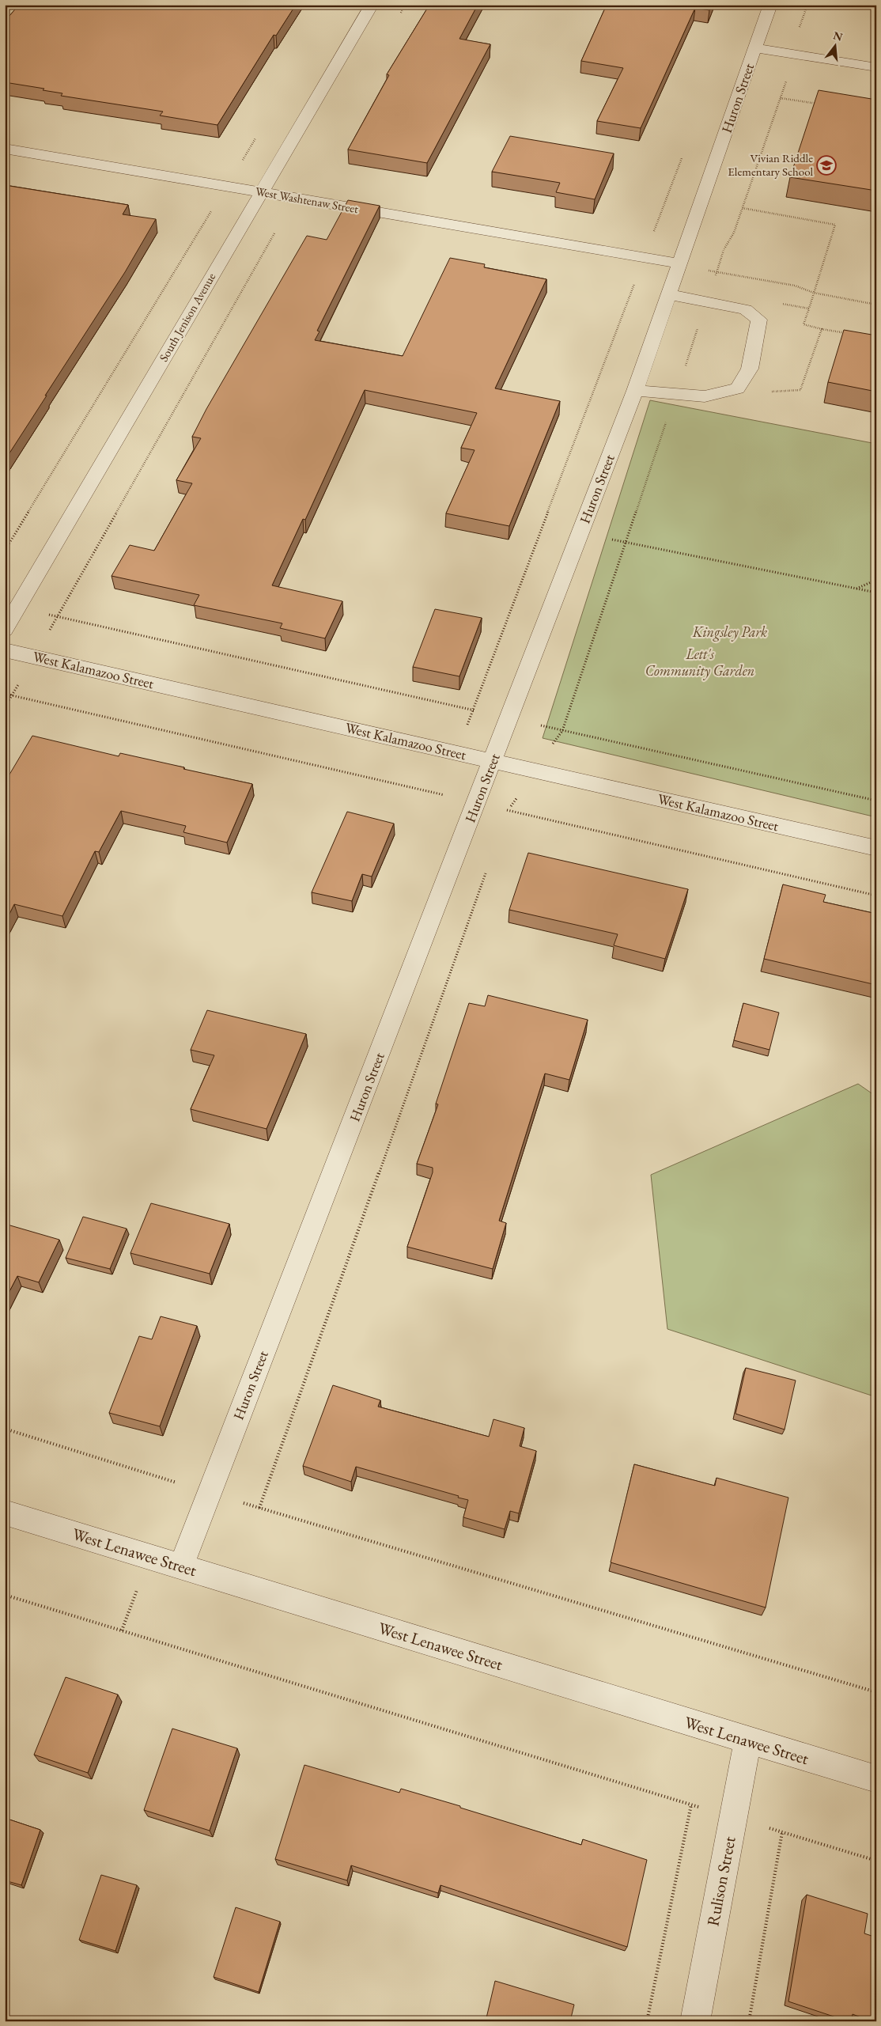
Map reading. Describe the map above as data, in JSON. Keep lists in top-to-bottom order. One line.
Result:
{"streets":{"street":["Huron Street","West Washtenaw Street","South Jenison Avenue","West Kalamazoo Street","West Lenawee Street","Rulison Street"]},"crossings":[["Huron Street","West Washtenaw Street"],["Huron Street","West Kalamazoo Street"],["Huron Street","West Lenawee Street"],["West Washtenaw Street","South Jenison Avenue"],["West Lenawee Street","Rulison Street"]],"parks":["Kingsley Park","Lett's Community Garden"],"places":{"school or university":["Vivian Riddle Elementary School"]},"north":"top"}
